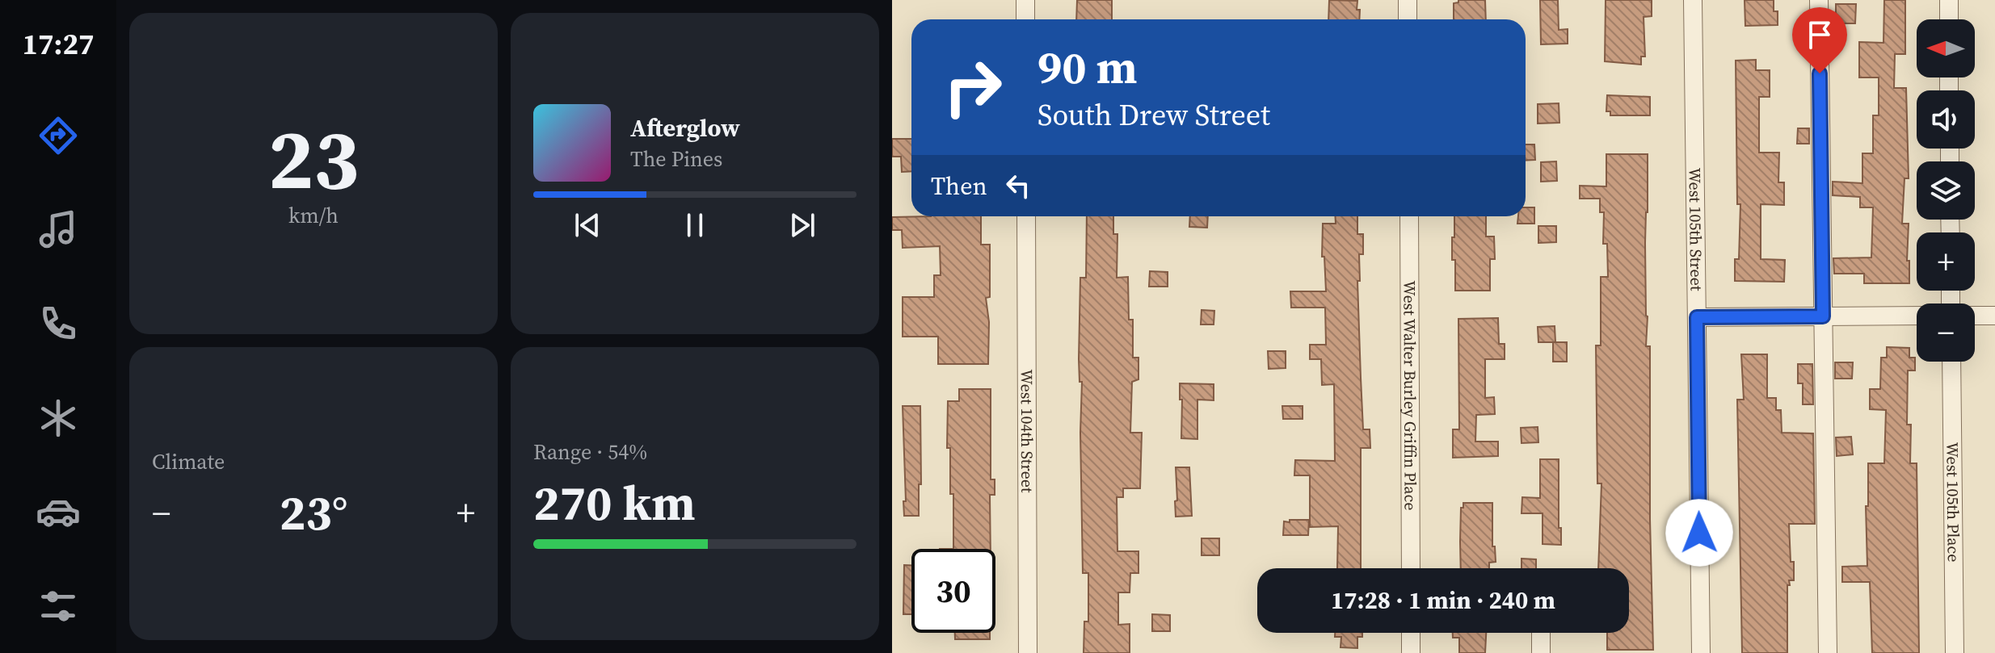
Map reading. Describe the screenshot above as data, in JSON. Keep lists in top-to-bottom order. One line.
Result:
{"streets":{"street":["West 105th Street","West Walter Burley Griffin Place","West 104th Street","West 105th Place"]},"north":"left","page":{"tabs":"17:27","tile":[["23","km/h"],"Climate",["Range · 54%","270 km"]],"map_buttons":["+","−"],"turn":["90 m","South Drew Street"],"song":["Afterglow","The Pines"],"then":"Then","heat":["−","23°","+"],"limit":"30","trip":"17:28 · 1 min · 240 m"}}
